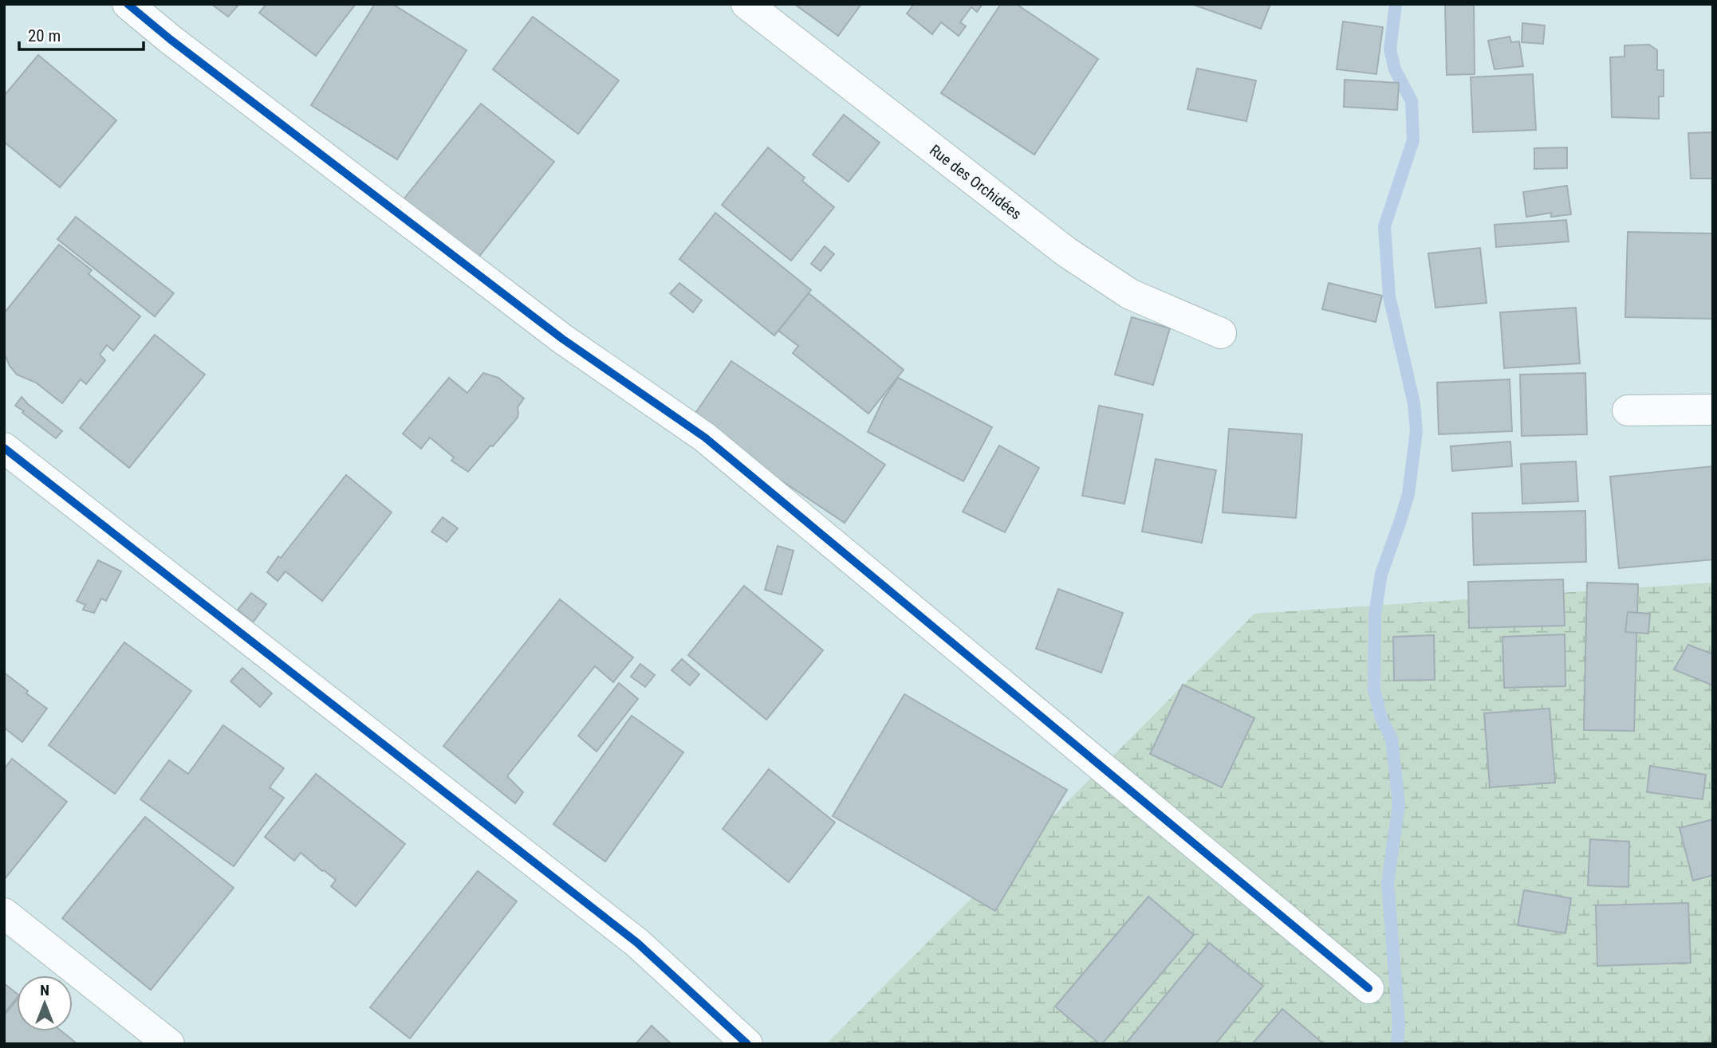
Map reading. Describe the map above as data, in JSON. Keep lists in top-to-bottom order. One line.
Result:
{"streets":{"street":["Rue des Orchidées"]},"scale_bar":"20 m","north":"top"}
